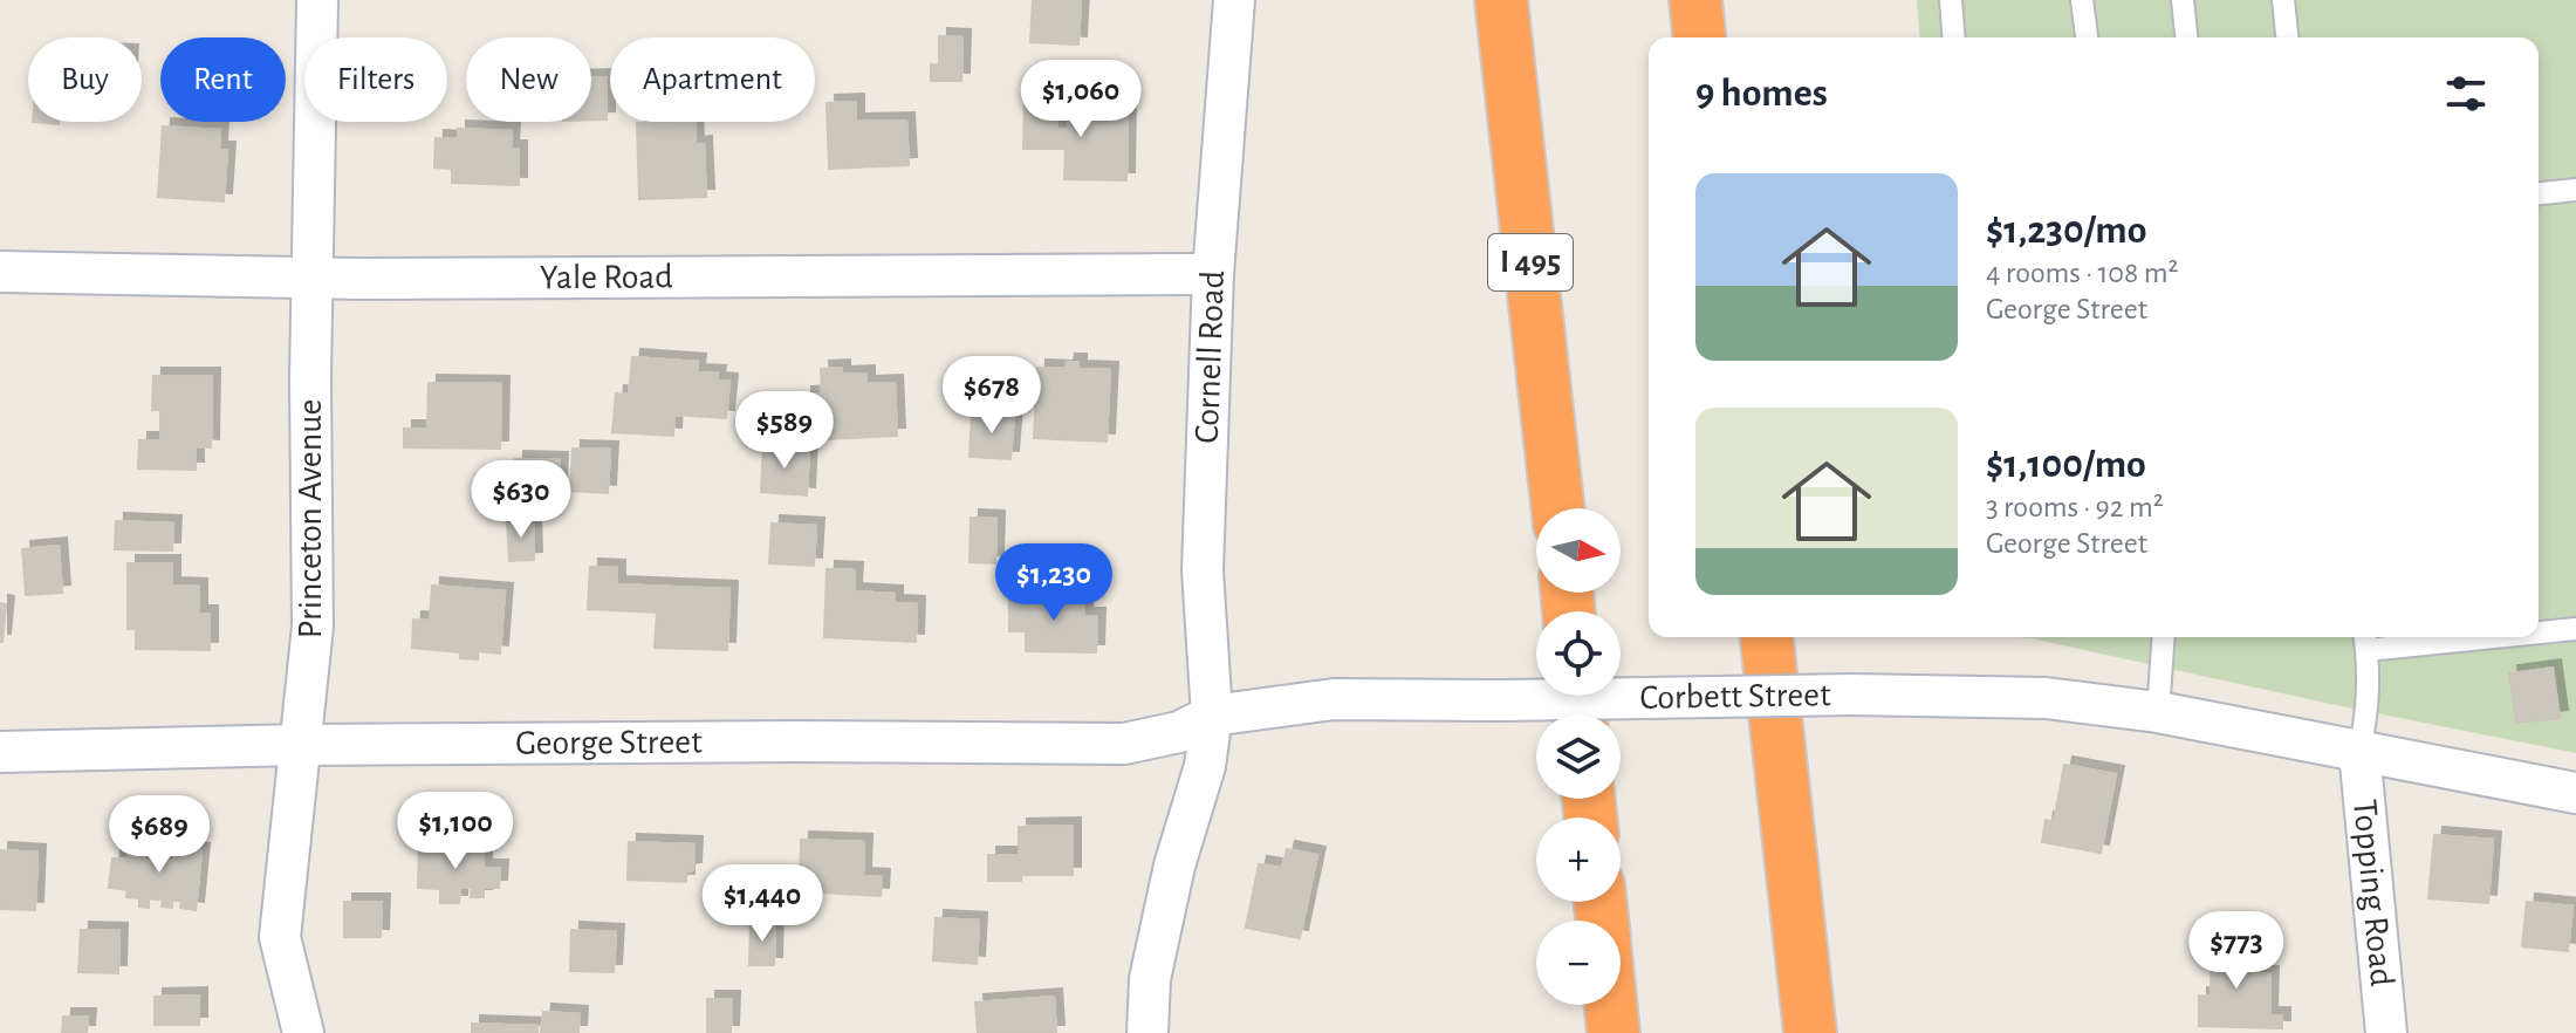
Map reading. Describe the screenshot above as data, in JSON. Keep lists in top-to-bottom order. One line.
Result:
{"streets":{"highway":["I 495"],"street":["Yale Road","Cornell Road","Princeton Avenue","Corbett Street","George Street","Topping Road"]},"crossings":[["Yale Road","Cornell Road"],["Yale Road","Princeton Avenue"],["Cornell Road","Corbett Street"],["Cornell Road","George Street"],["Princeton Avenue","George Street"],["Corbett Street","George Street"],["Corbett Street","Topping Road"]],"north":"right","page":{"chip":["Buy","Rent","Filters","New","Apartment"],"heading":"9 homes","price":["$1,060","$678","$589","$630","$1,230","$1,100","$689","$1,440","$773"],"list":[{"name":"$1,230/mo","note":"4 rooms · 108 m² · George Street"},{"name":"$1,100/mo","note":"3 rooms · 92 m² · George Street"}],"map_buttons":["+","−"]}}
